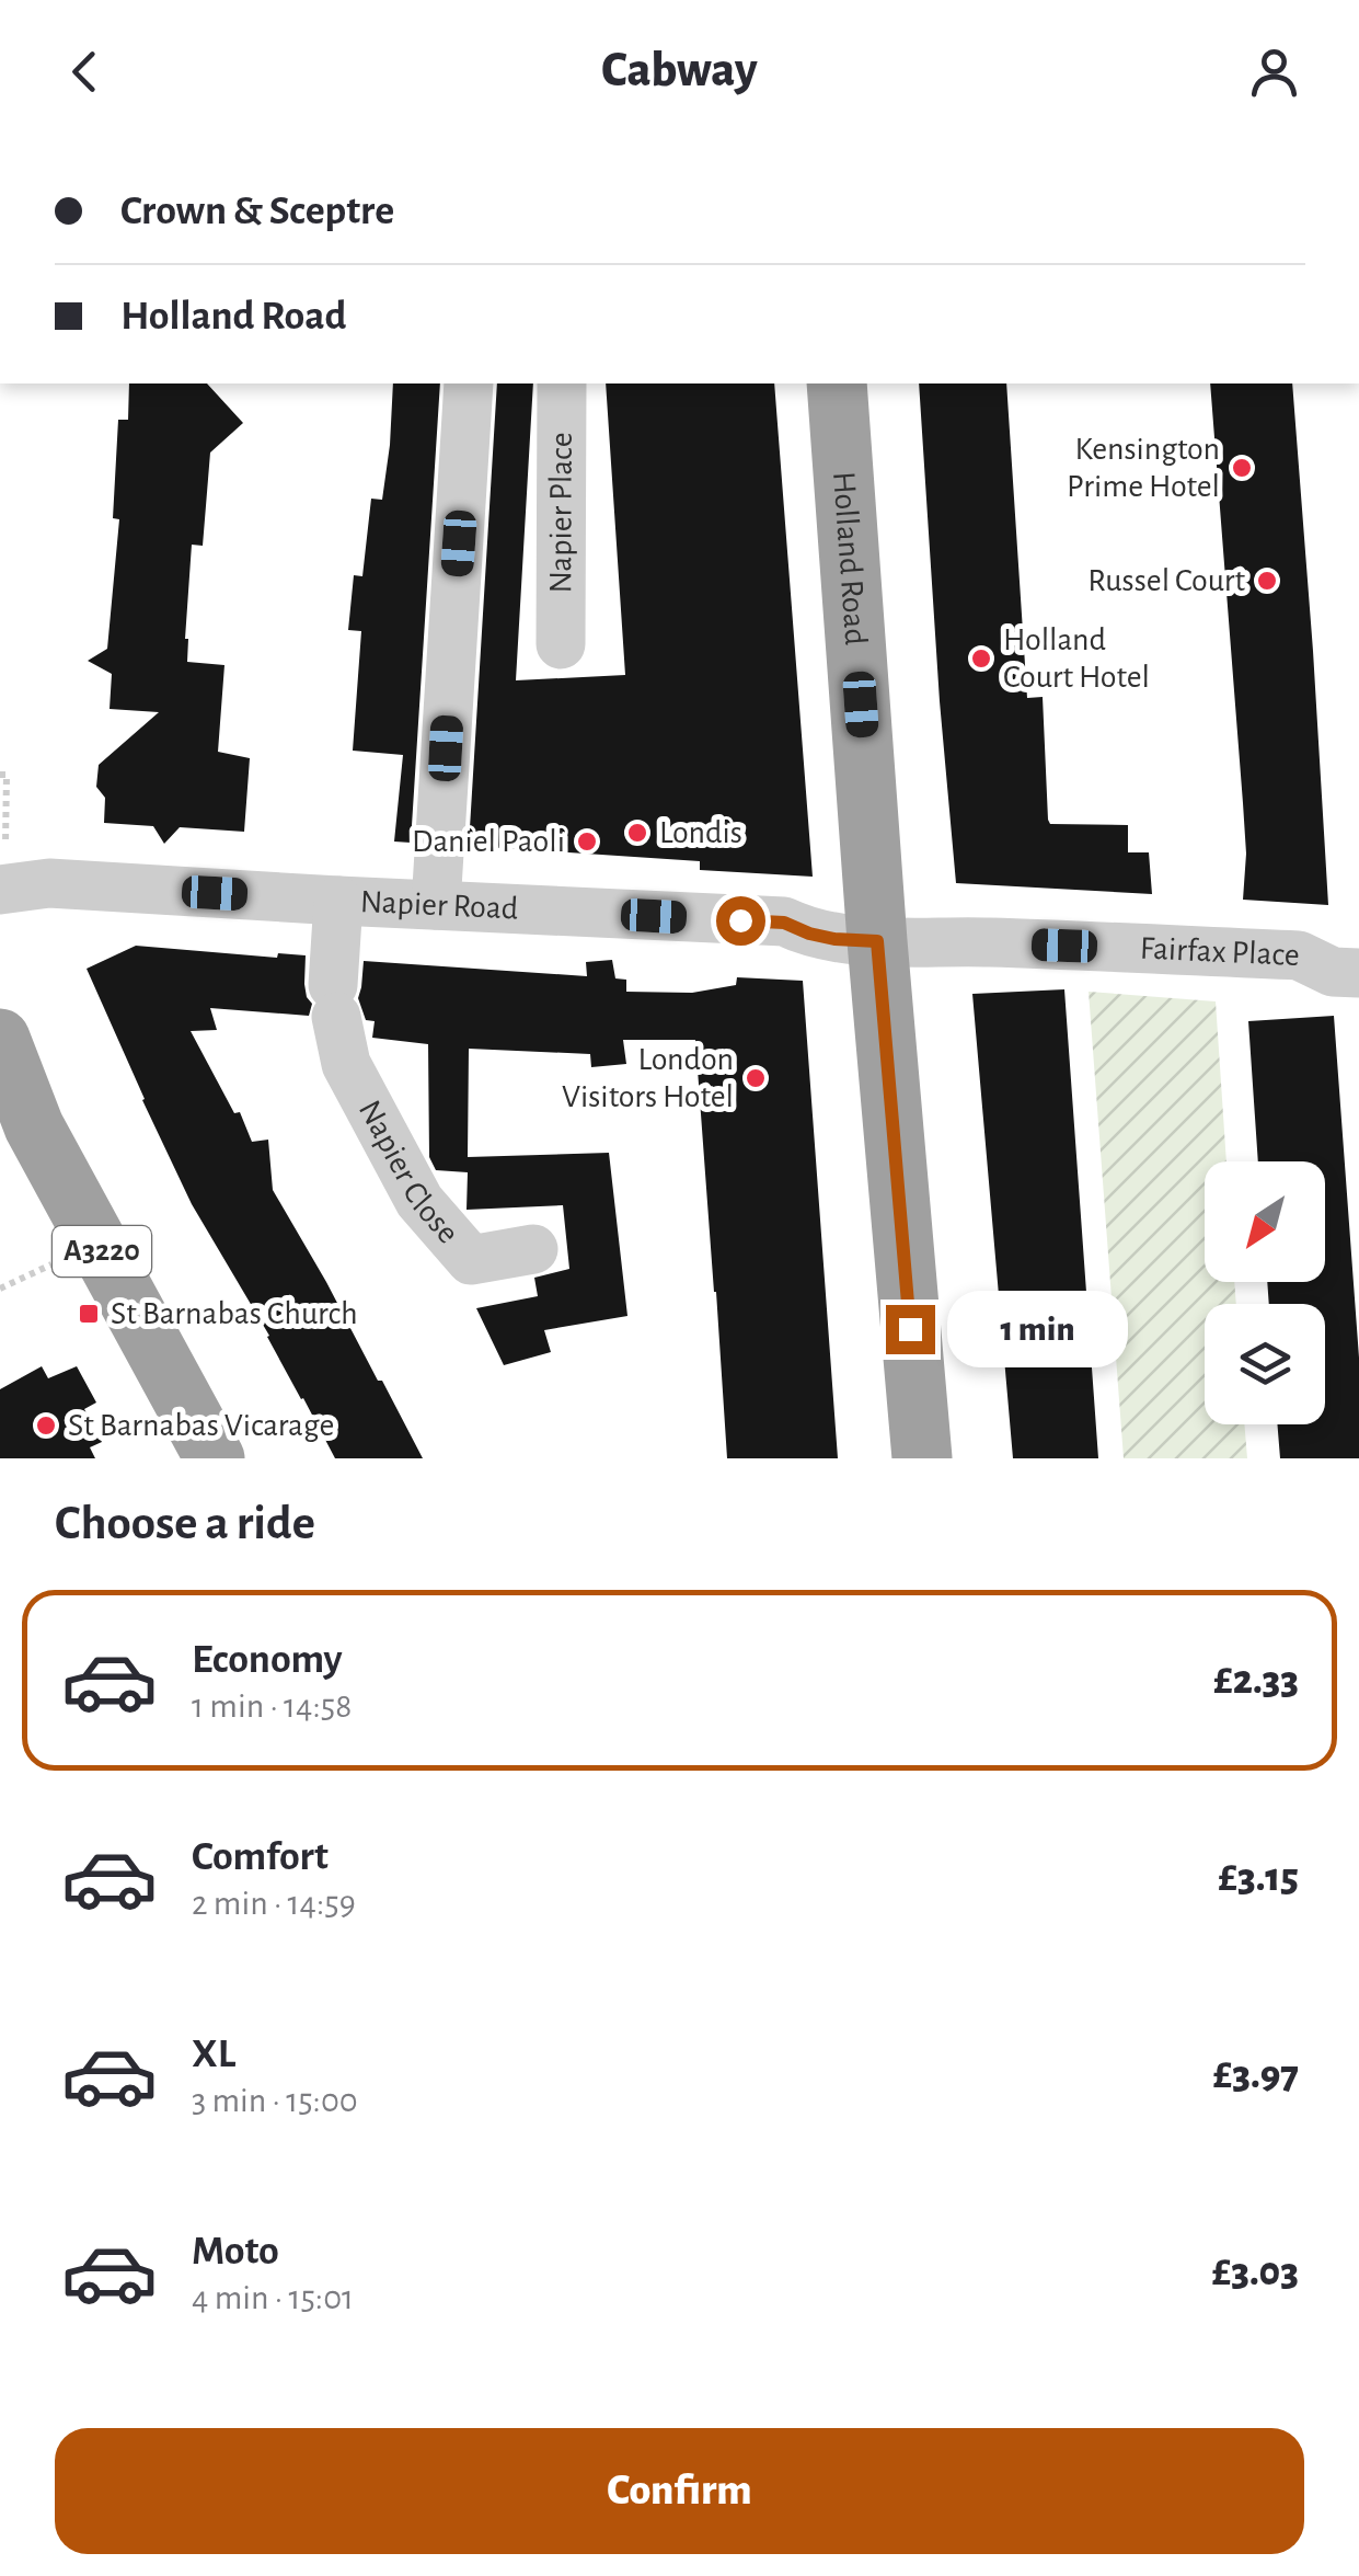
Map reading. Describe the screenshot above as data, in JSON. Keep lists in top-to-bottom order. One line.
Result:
{"streets":{"highway":["Holland Road","A3220"],"street":["Napier Place","Napier Road","Fairfax Place","Napier Close"]},"crossings":[["Holland Road","Napier Road"],["Holland Road","Fairfax Place"],["Napier Road","Fairfax Place"],["Napier Road","Napier Close"]],"places":{"other":["Kensington Prime Hotel","Russel Court","Holland Court Hotel","Londis","Daniel Paoli","London Visitors Hotel","St Barnabas Vicarage"],"transit":["St Barnabas Church"]},"north":"bottom left","page":{"header":"Cabway","banner":["Crown & Sceptre","Holland Road"],"bubble":"1 min","heading":"Choose a ride","list":[{"name":"Economy","note":"1 min · 14:58","value":"£2.33"},{"name":"Comfort","note":"2 min · 14:59","value":"£3.15"},{"name":"XL","note":"3 min · 15:00","value":"£3.97"},{"name":"Moto","note":"4 min · 15:01","value":"£3.03"}],"buttons":"Confirm"}}
